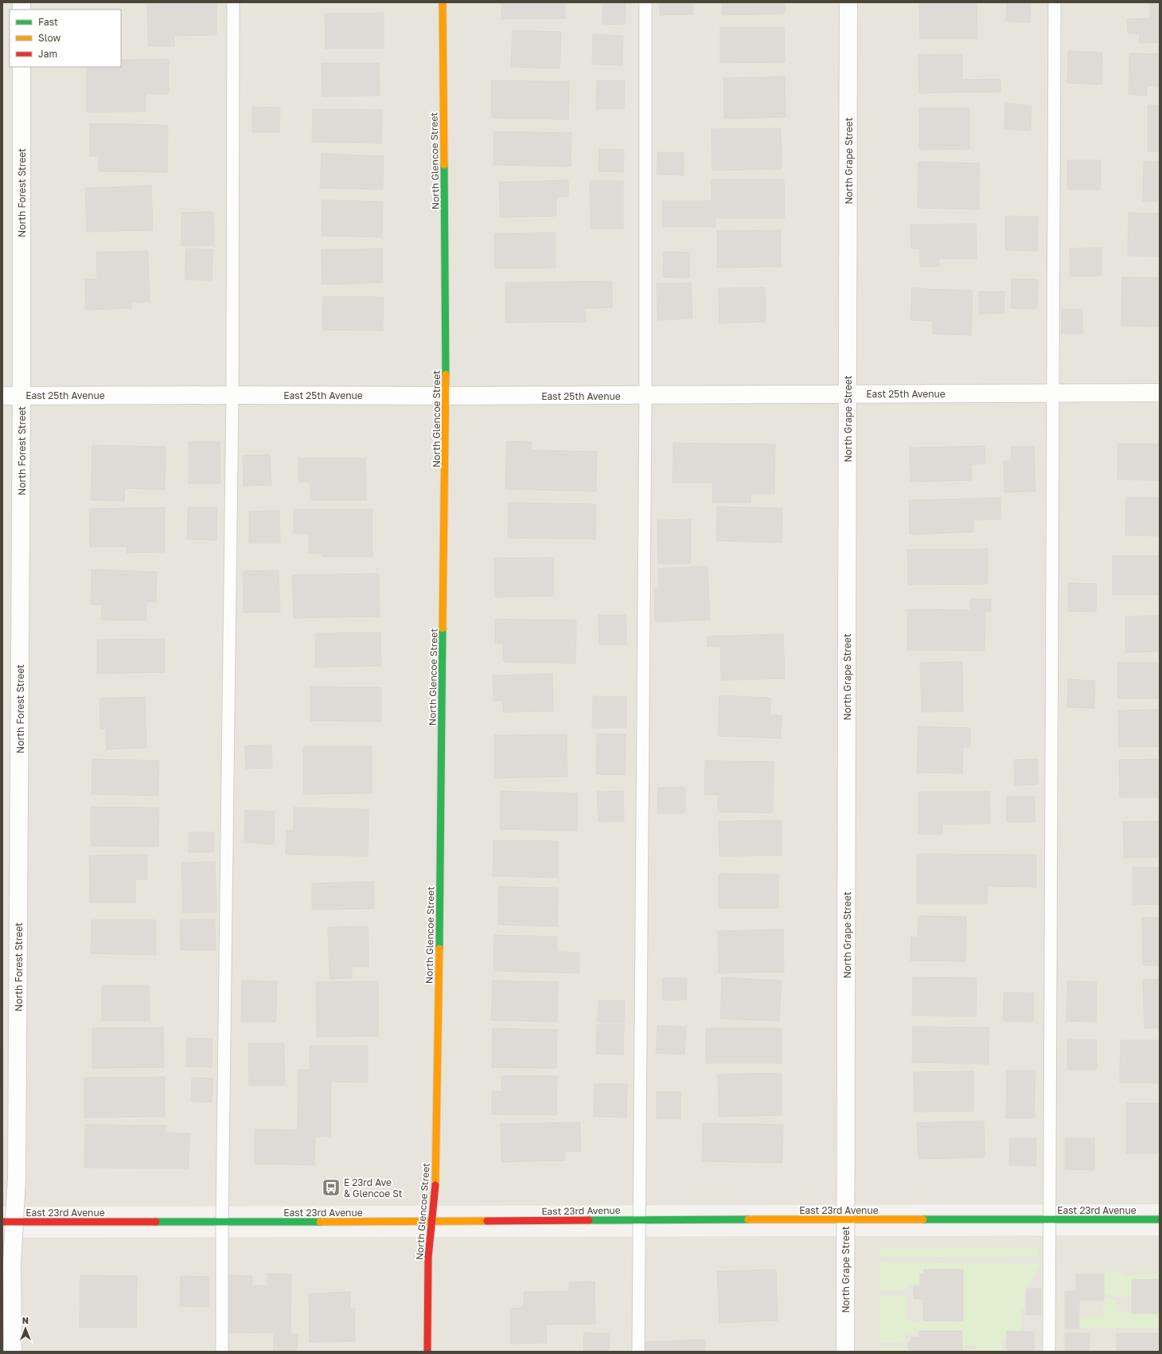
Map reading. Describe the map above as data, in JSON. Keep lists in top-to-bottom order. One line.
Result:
{"streets":{"street":["North Glencoe Street","North Grape Street","North Forest Street","East 25th Avenue","East 23rd Avenue"]},"crossings":[["North Glencoe Street","East 25th Avenue"],["North Glencoe Street","East 23rd Avenue"],["North Grape Street","East 25th Avenue"],["North Grape Street","East 23rd Avenue"],["North Forest Street","East 25th Avenue"],["North Forest Street","East 23rd Avenue"]],"places":{"bus stop":["E 23rd Ave & Glencoe St"]},"legend":["Fast","Slow","Jam"],"north":"top"}
